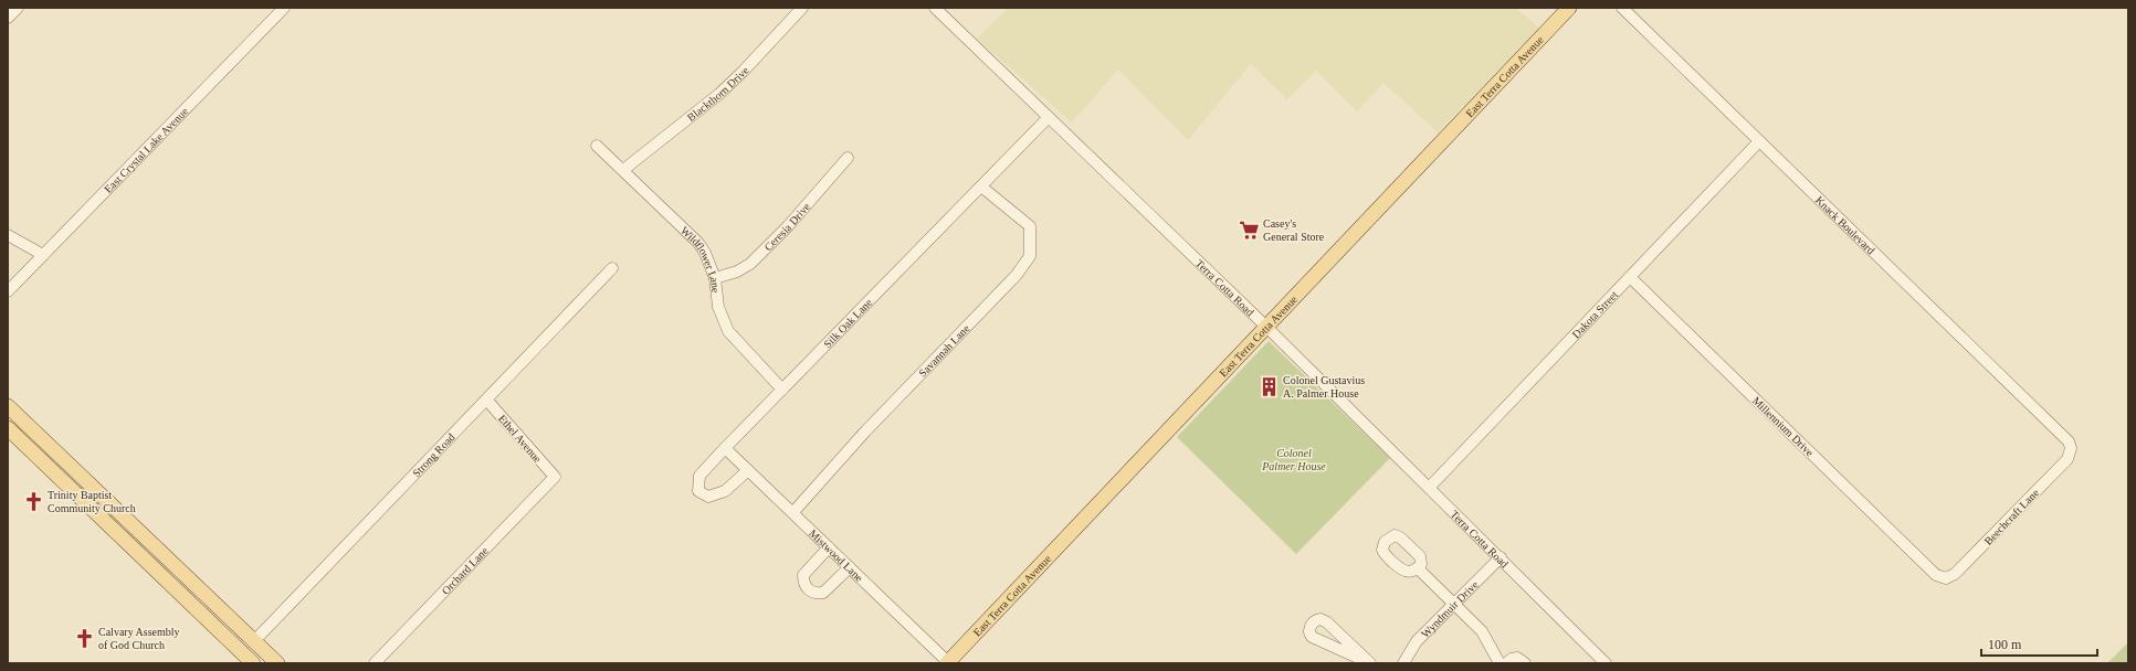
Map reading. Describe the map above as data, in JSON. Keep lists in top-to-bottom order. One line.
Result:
{"streets":{"main road":["East Terra Cotta Avenue"],"street":["Blackthorn Drive","East Crystal Lake Avenue","Knack Boulevard","Ceresia Drive","Wildflower Lane","Terra Cotta Road","Dakota Street","Silk Oak Lane","Savannah Lane","Millennium Drive","Ethel Avenue","Strong Road","Beechcraft Lane","Mistwood Lane","Orchard Lane","Wyndmuir Drive"]},"crossings":[["East Terra Cotta Avenue","Terra Cotta Road"],["East Terra Cotta Avenue","Mistwood Lane"],["Blackthorn Drive","Wildflower Lane"],["Knack Boulevard","Dakota Street"],["Knack Boulevard","Beechcraft Lane"],["Ceresia Drive","Wildflower Lane"],["Wildflower Lane","Silk Oak Lane"],["Terra Cotta Road","Dakota Street"],["Terra Cotta Road","Silk Oak Lane"],["Terra Cotta Road","Wyndmuir Drive"],["Dakota Street","Millennium Drive"],["Silk Oak Lane","Savannah Lane"],["Silk Oak Lane","Mistwood Lane"],["Savannah Lane","Mistwood Lane"],["Millennium Drive","Beechcraft Lane"],["Ethel Avenue","Strong Road"],["Ethel Avenue","Orchard Lane"]],"parks":["Colonel Palmer House"],"places":{"supermarket":["Casey's General Store"],"building":["Colonel Gustavius A. Palmer House"],"church":["Trinity Baptist Community Church","Calvary Assembly of God Church"]},"scale_bar":"100 m"}
